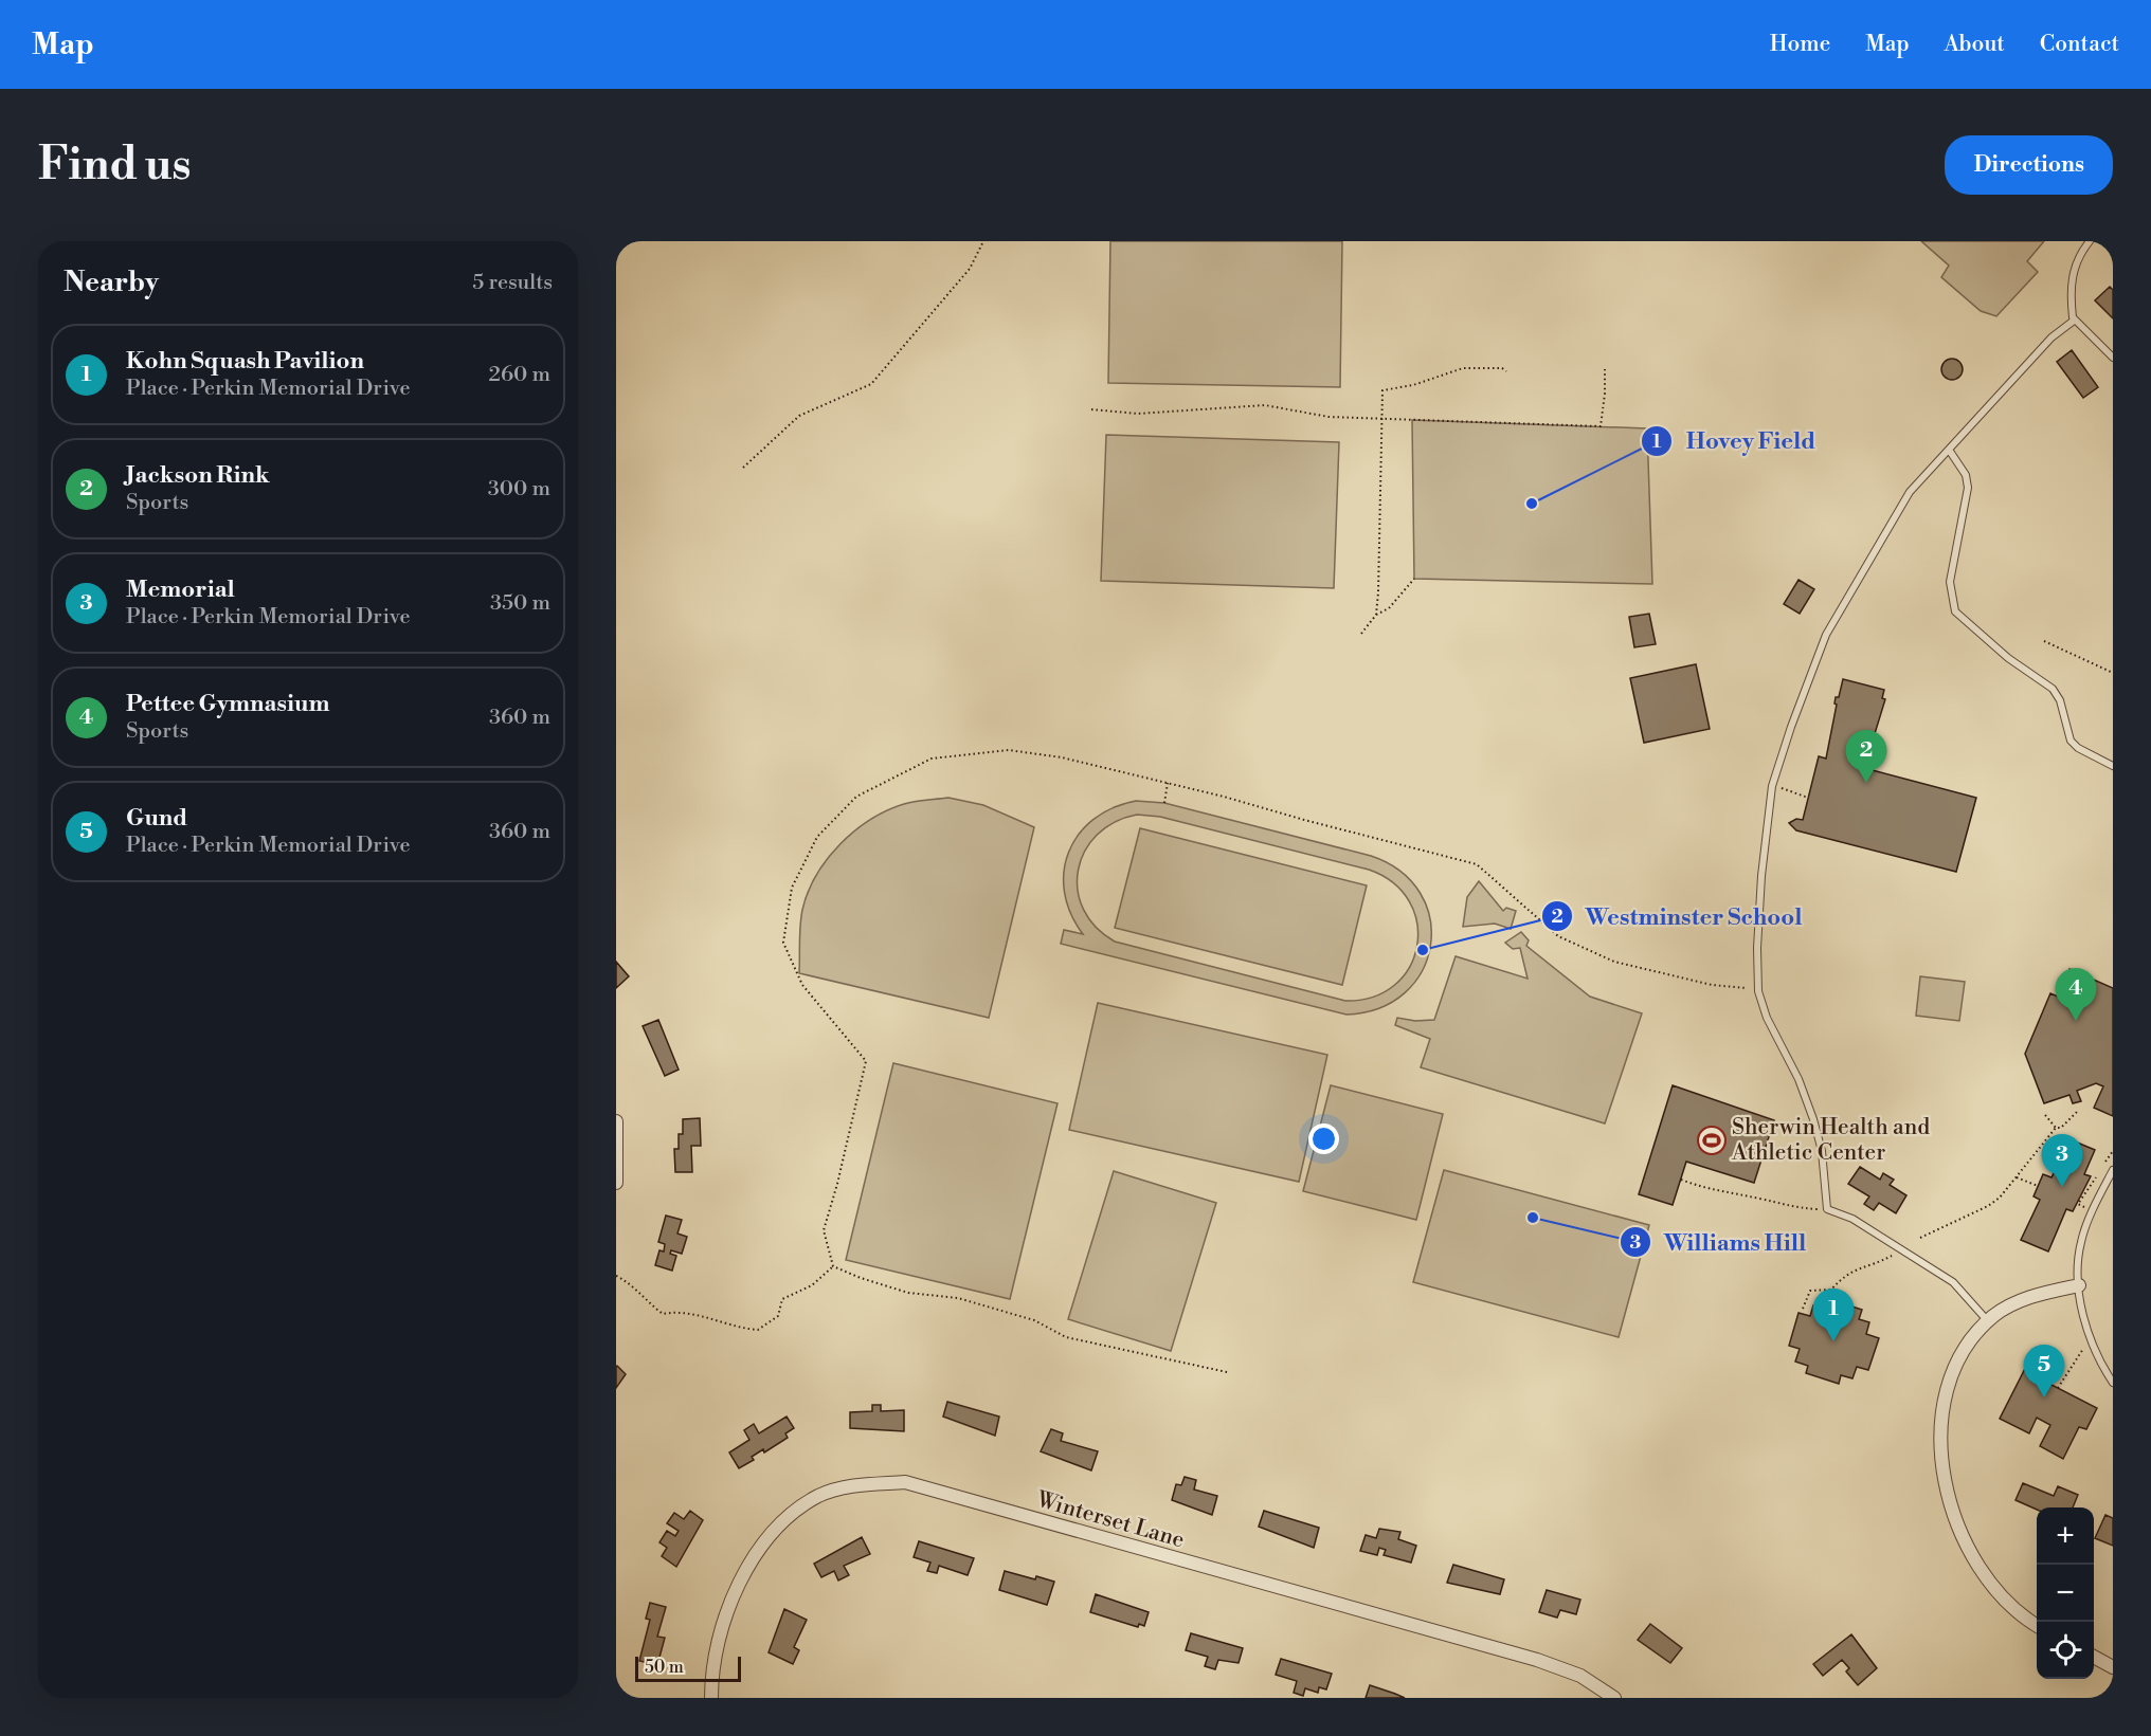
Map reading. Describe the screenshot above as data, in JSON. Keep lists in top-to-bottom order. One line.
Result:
{"streets":{"street":["Winterset Lane"]},"places":{"other":["Hovey Field","Westminster School","Williams Hill"],"sports":["Sherwin Health and Athletic Center"]},"scale_bar":"50 m","page":{"header":"Map","nav":["Home","Map","About","Contact"],"buttons":"Directions","title":"Find us","heading":["Nearby","5 results"],"list":[{"mark":"1","name":"Kohn Squash Pavilion","note":"Place · Perkin Memorial Drive","value":"260 m"},{"mark":"2","name":"Jackson Rink","note":"Sports","value":"300 m"},{"mark":"3","name":"Memorial","note":"Place · Perkin Memorial Drive","value":"350 m"},{"mark":"4","name":"Pettee Gymnasium","note":"Sports","value":"360 m"},{"mark":"5","name":"Gund","note":"Place · Perkin Memorial Drive","value":"360 m"}],"pins":["2","4","3","1","5"],"map_buttons":["+","−"],"scale":"50 m"}}
